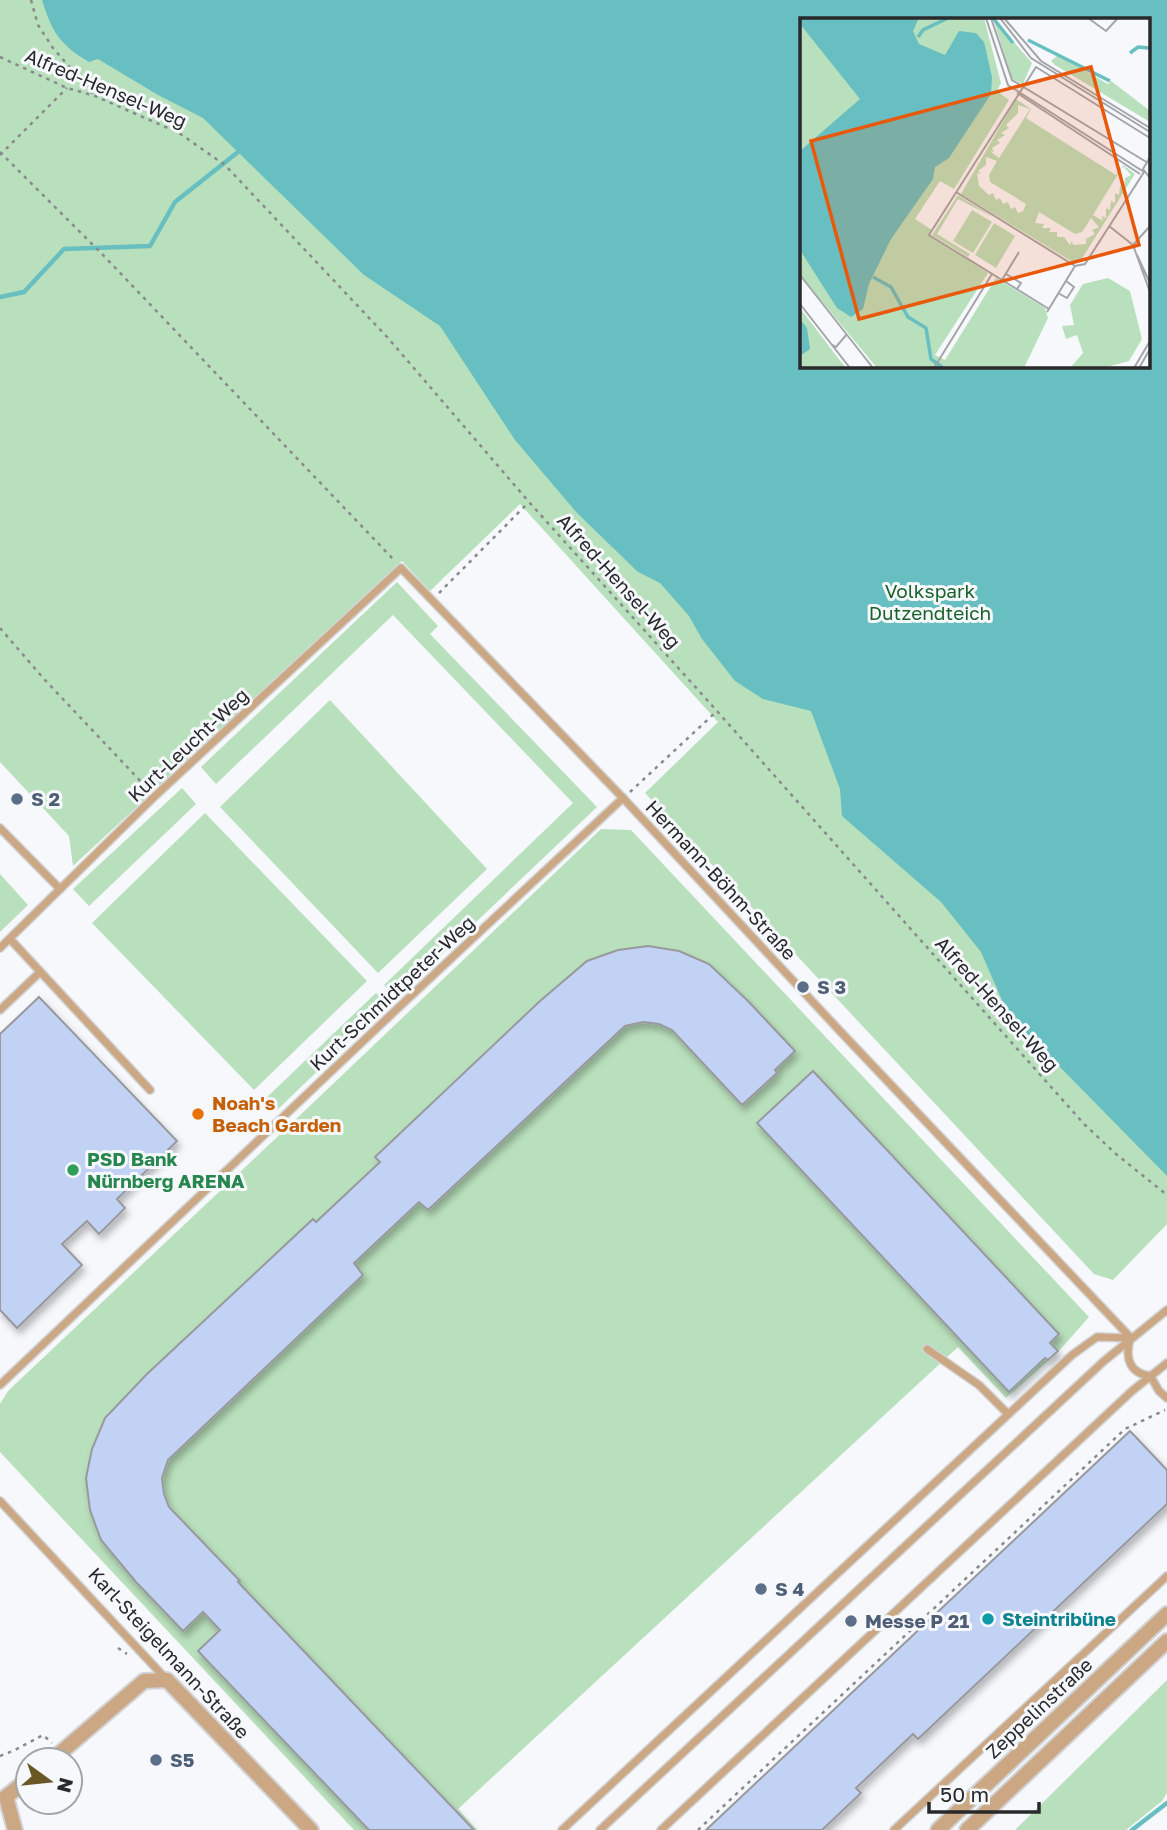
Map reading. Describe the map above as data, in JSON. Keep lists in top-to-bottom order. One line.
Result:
{"streets":{"street":["Karl-Steigelmann-Straße","Zeppelinstraße"],"lane":["Kurt-Leucht-Weg","Hermann-Böhm-Straße","Kurt-Schmidtpeter-Weg"],"path":["Alfred-Hensel-Weg"]},"crossings":[["Kurt-Leucht-Weg","Hermann-Böhm-Straße"],["Hermann-Böhm-Straße","Kurt-Schmidtpeter-Weg"]],"parks":["Volkspark Dutzendteich"],"places":["S 2","S 3","Noah's Beach Garden","PSD Bank Nürnberg ARENA","S 4","Steintribüne","Messe P 21","S5"],"scale_bar":"50 m","north":"right"}
